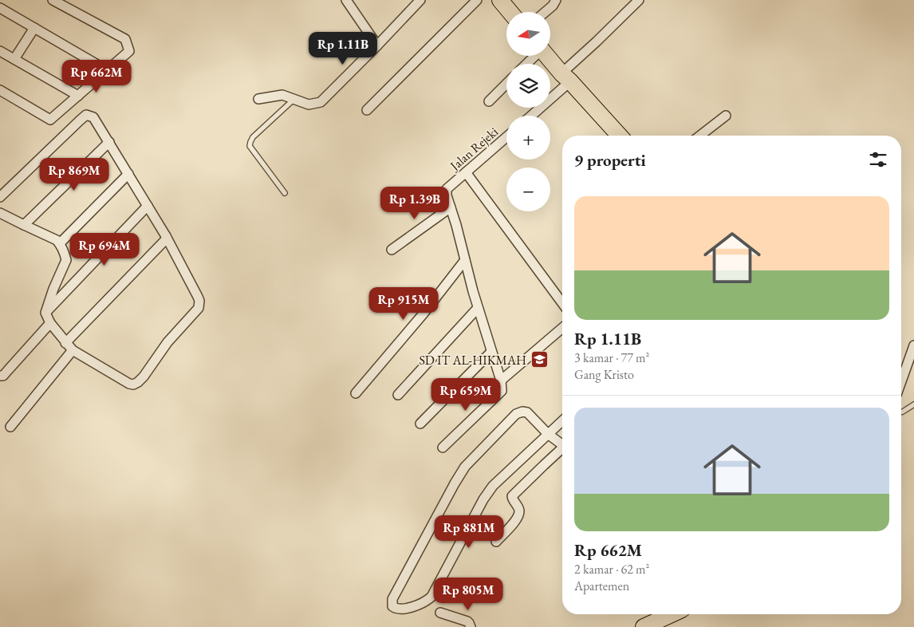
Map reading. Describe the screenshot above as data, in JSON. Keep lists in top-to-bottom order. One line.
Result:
{"streets":{"street":["Jalan Rejeki"]},"places":{"school or university":["SD IT AL-HIKMAH"]},"north":"left","page":{"map_buttons":["+","−"],"price":["Rp 1.11B","Rp 662M","Rp 869M","Rp 1.39B","Rp 694M","Rp 915M","Rp 659M","Rp 881M","Rp 805M"],"heading":"9 properti","list":[{"name":"Rp 1.11B","note":"3 kamar · 77 m² · Gang Kristo"},{"name":"Rp 662M","note":"2 kamar · 62 m² · Apartemen"}]}}
